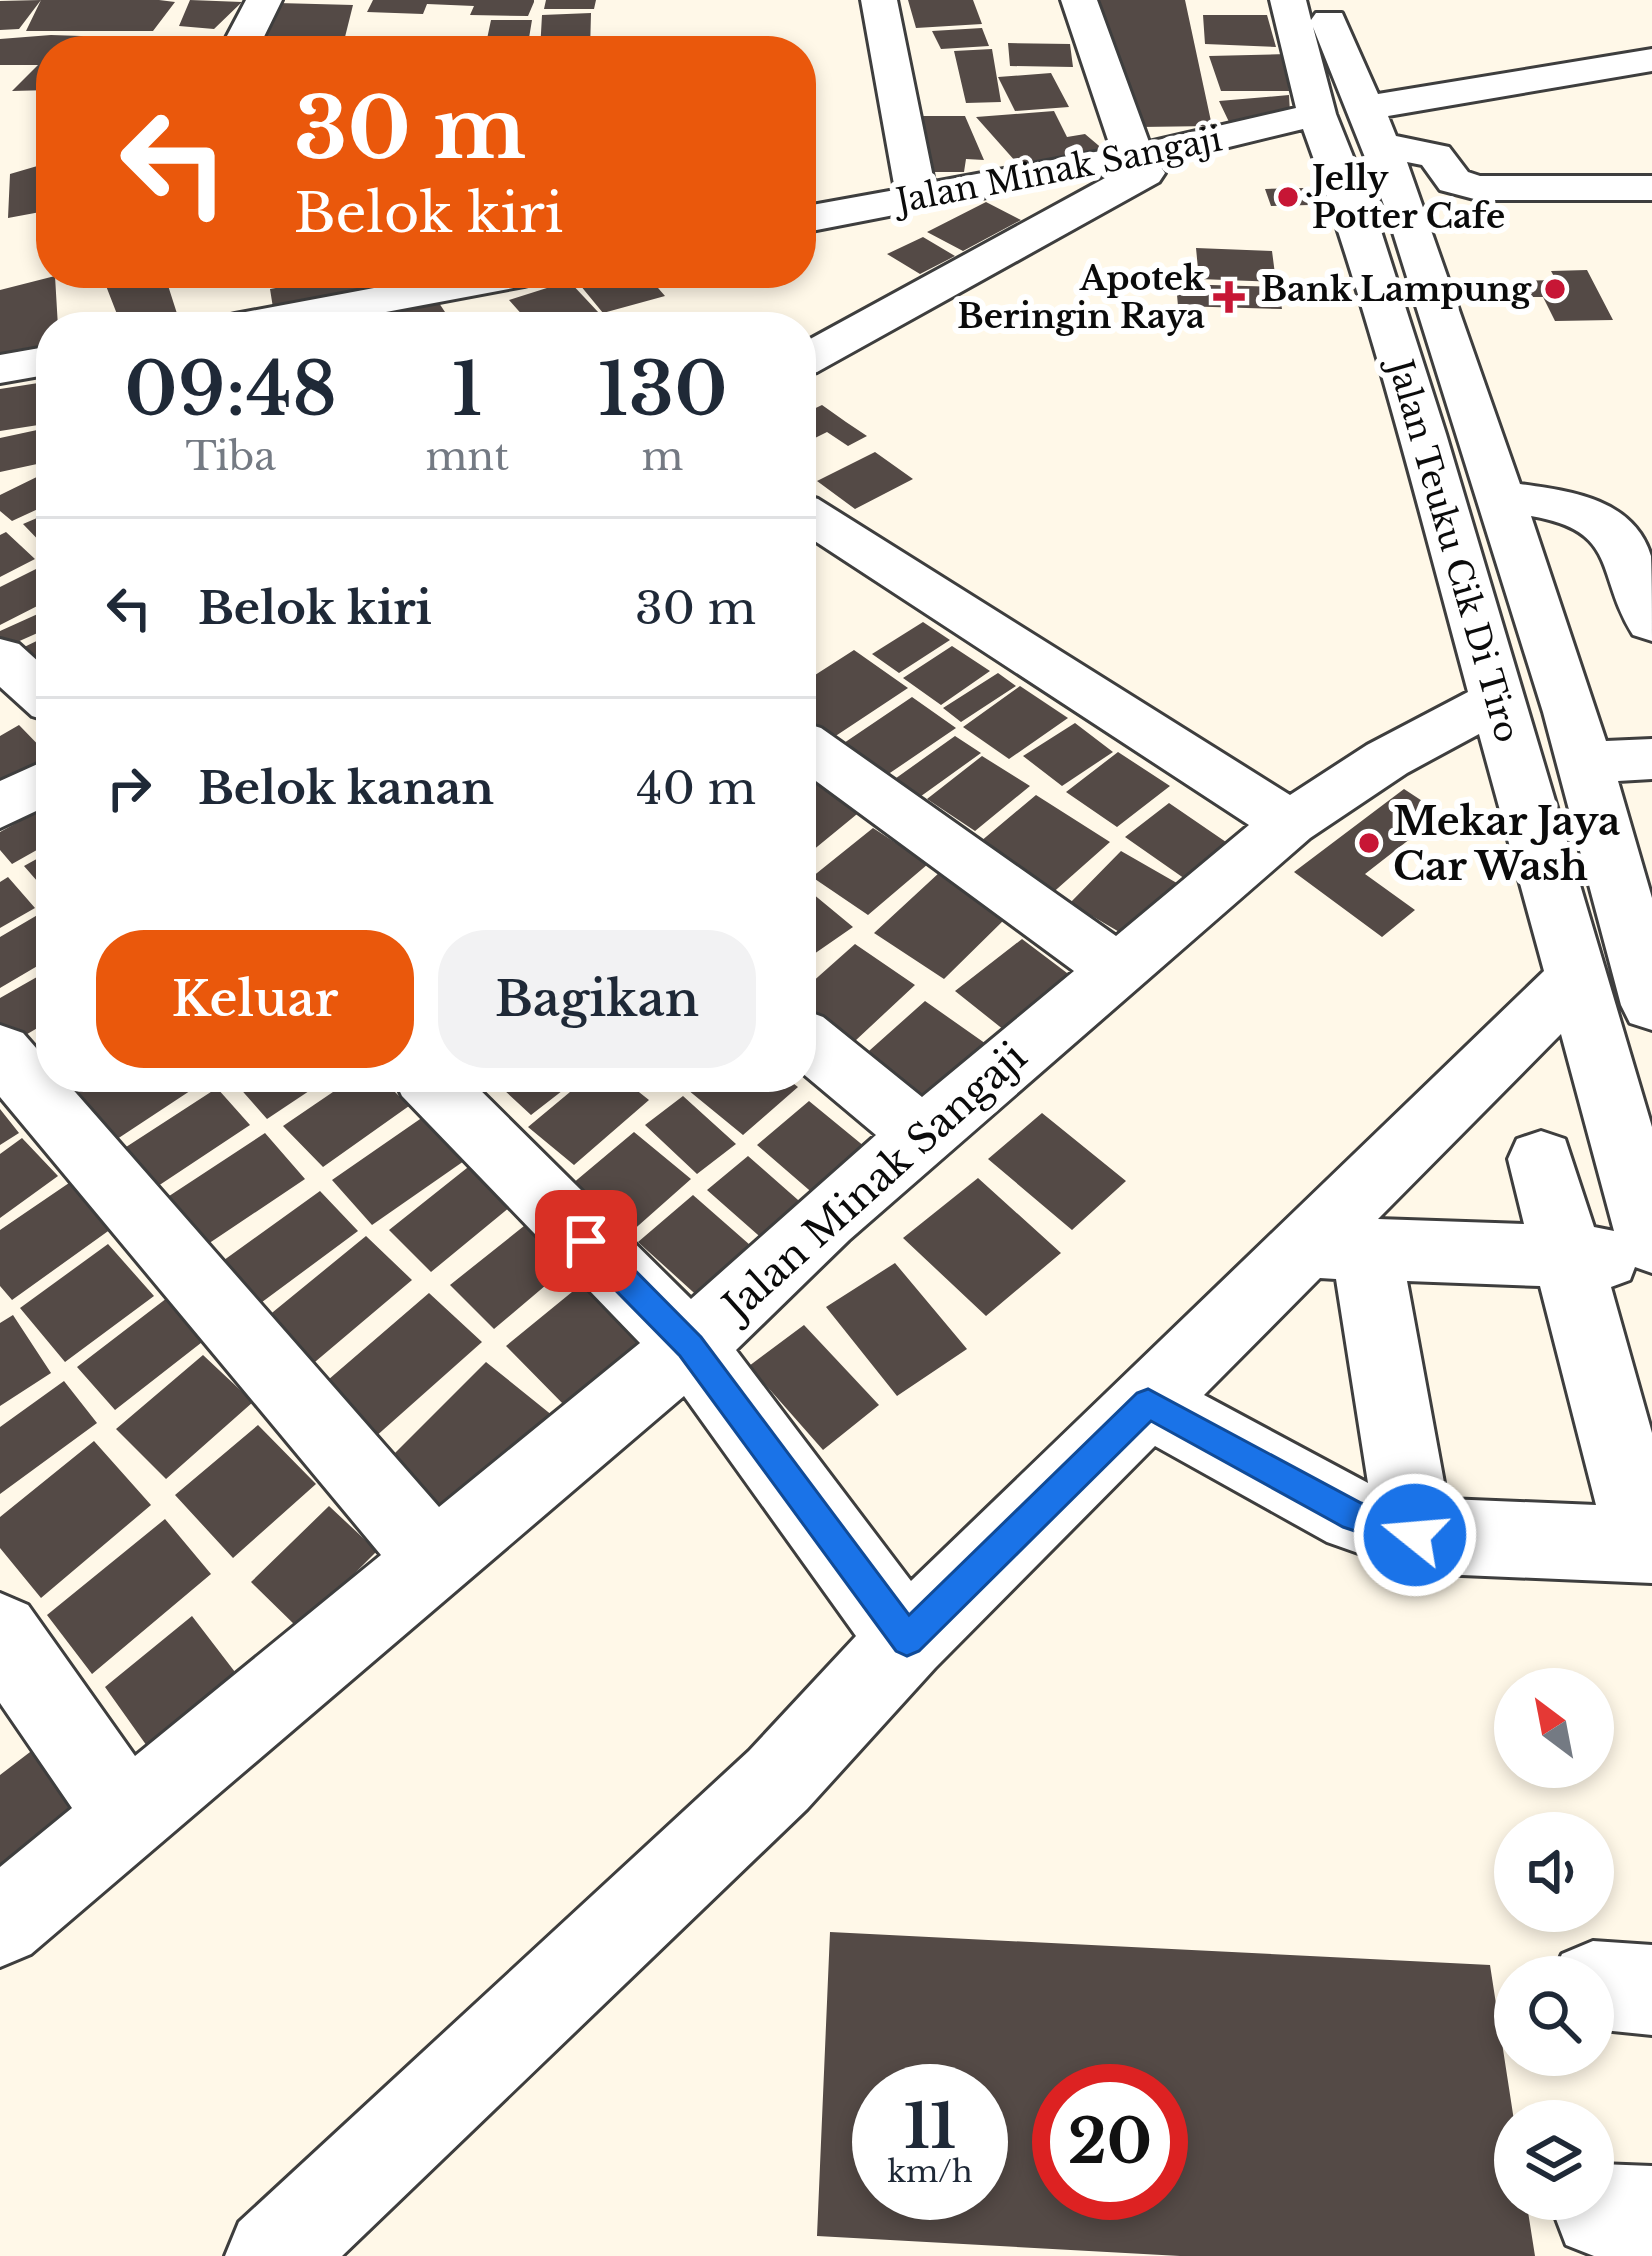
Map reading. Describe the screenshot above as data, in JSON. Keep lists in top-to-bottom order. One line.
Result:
{"streets":{"street":["Jalan Minak Sangaji","Jalan Teuku Cik Di Tiro"]},"crossings":[["Jalan Minak Sangaji","Jalan Teuku Cik Di Tiro"]],"places":{"other":["Jelly Potter Cafe","Bank Lampung","Mekar Jaya Car Wash"],"health":["Apotek Beringin Raya"]},"north":"top left","page":{"turn":["30 m","Belok kiri"],"eta":["09:48","Tiba","1","mnt","130","m"],"list":[{"name":"Belok kiri","value":"30 m"},{"name":"Belok kanan","value":"40 m"}],"buttons":["Keluar","Bagikan"],"speed":"11 km/h","limit":"20"}}
